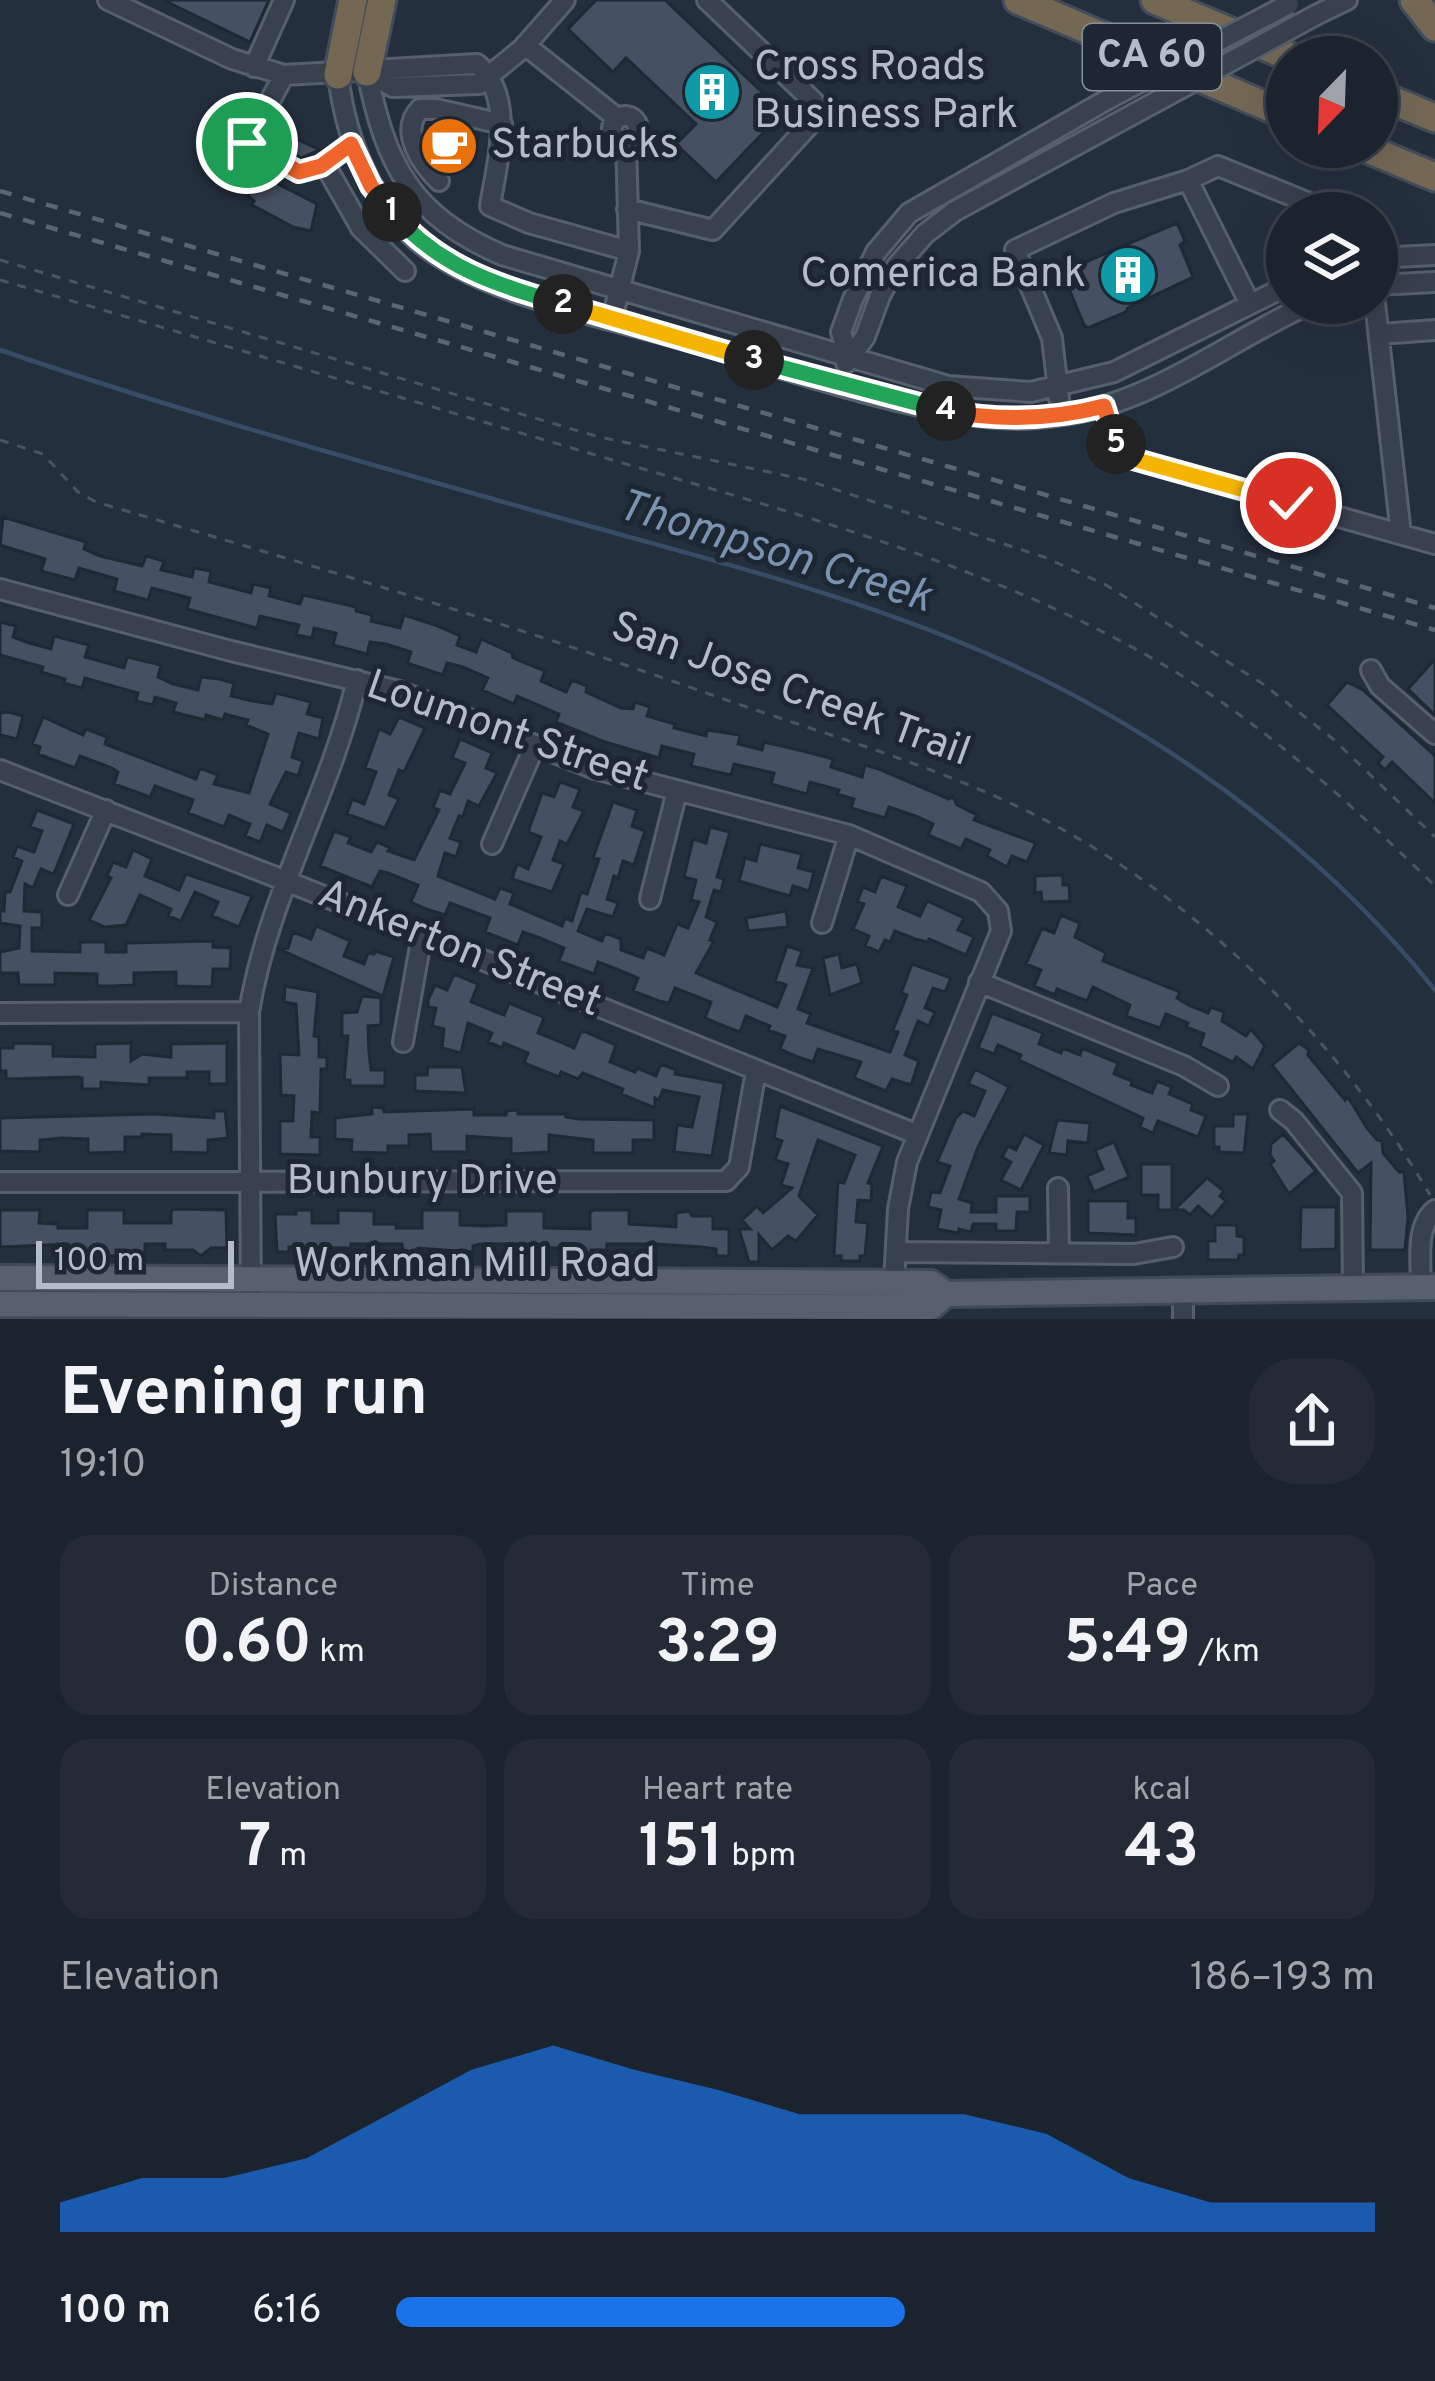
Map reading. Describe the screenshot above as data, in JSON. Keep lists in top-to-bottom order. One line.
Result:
{"streets":{"highway":["CA 60"],"main road":["Workman Mill Road"],"street":["Loumont Street","Ankerton Street","Bunbury Drive"],"path":["San Jose Creek Trail"]},"crossings":[["Ankerton Street","Bunbury Drive"]],"water":["Thompson Creek"],"places":{"building":["Cross Roads Business Park","Comerica Bank"],"cafe":["Starbucks"]},"scale_bar":"100 m","north":"bottom left","page":{"pins":["1","2","3","4","5"],"scale":"100 m","heading":["Evening run","19:10"],"stats":[["Distance","0.60 km"],["Time","3:29"],["Pace","5:49 /km"],["Elevation","7 m"],["Heart rate","151 bpm"],["kcal","43"]],"chart":["Elevation","186–193 m"],"list":[{"name":"100 m","note":"6:16"}]}}
